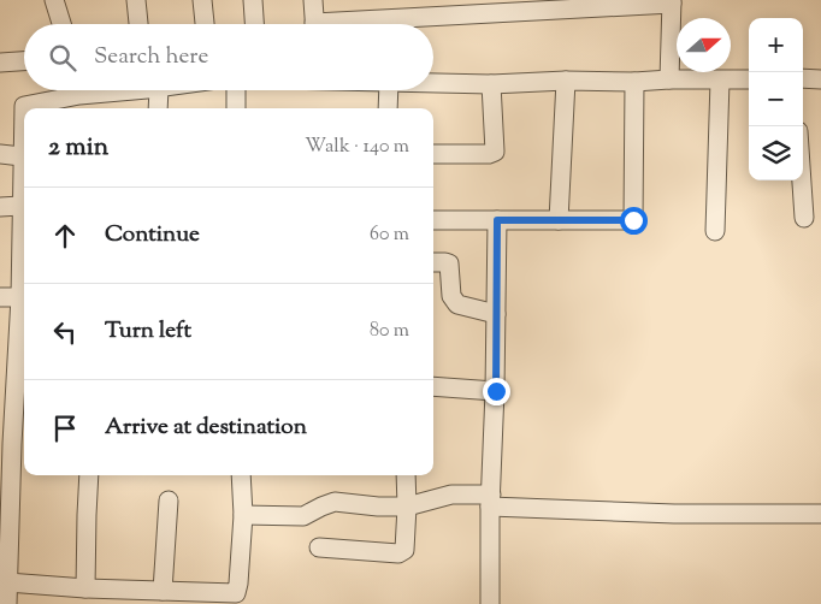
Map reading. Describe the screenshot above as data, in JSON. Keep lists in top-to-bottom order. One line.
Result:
{"north":"right","page":{"map_buttons":["+","−"],"search":"Search here","heading":["2 min","Walk · 140 m"],"list":[["Continue","60 m"],["Turn left","80 m"],"Arrive at destination"]}}
